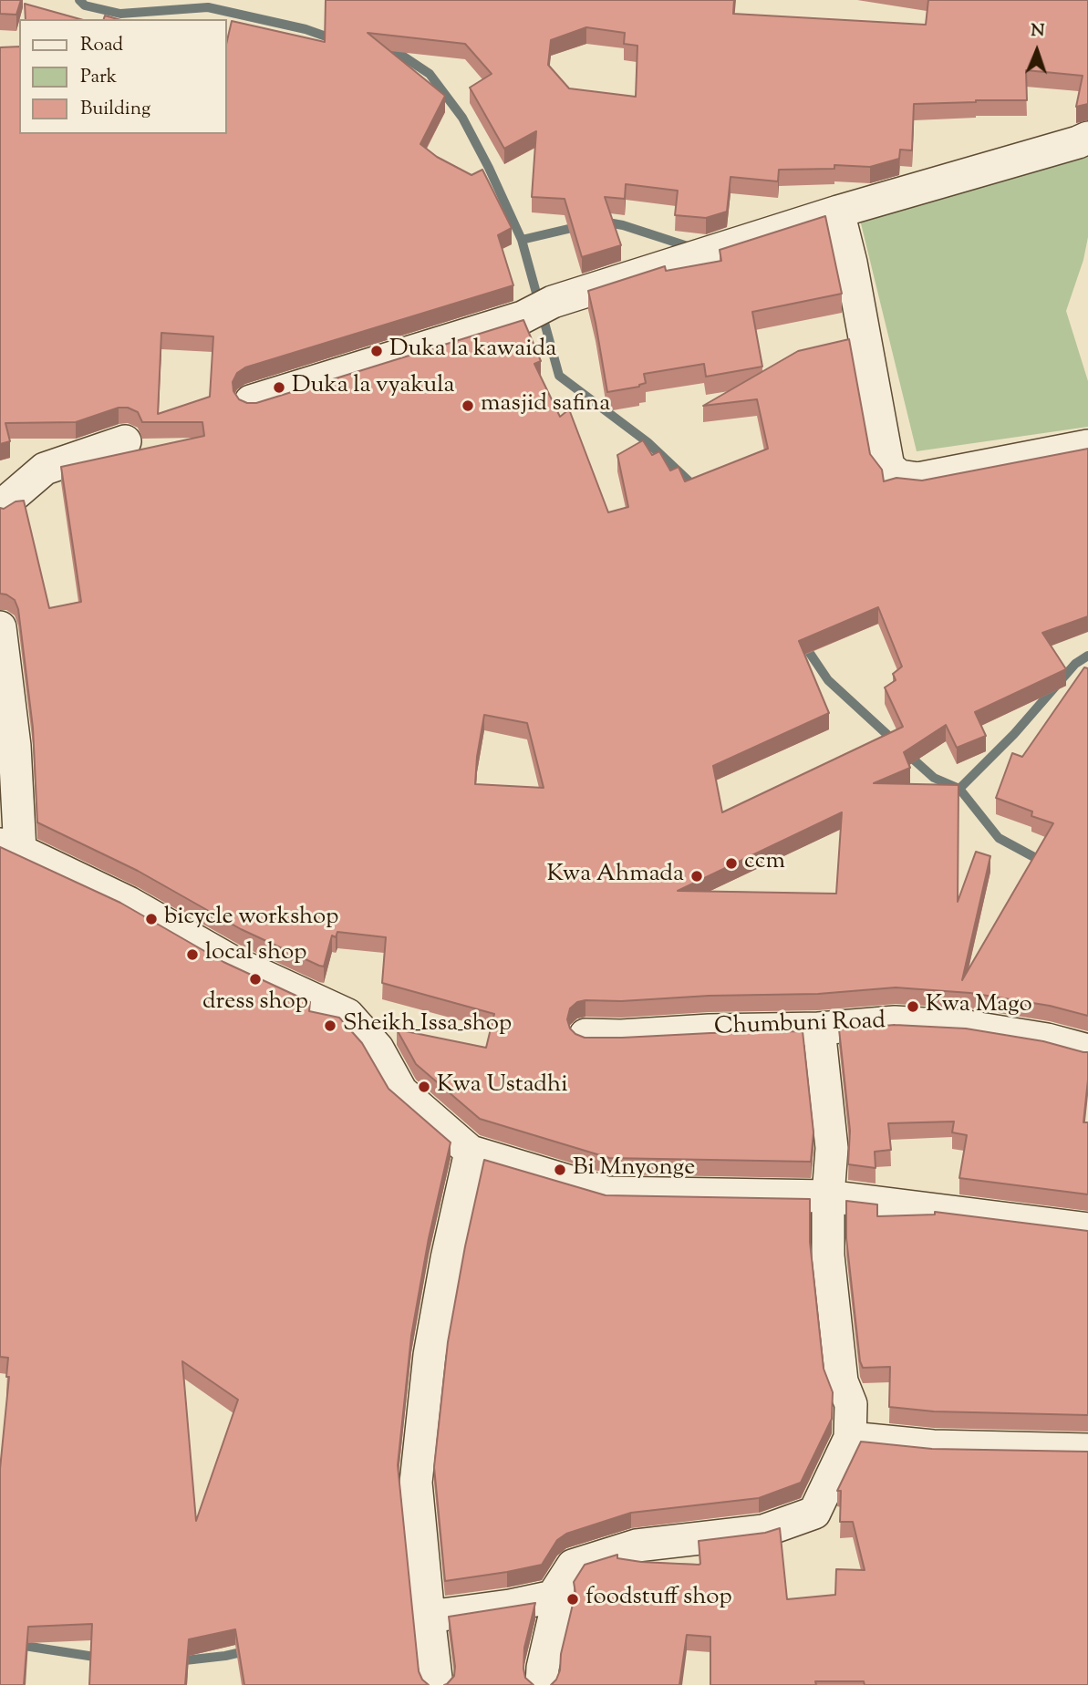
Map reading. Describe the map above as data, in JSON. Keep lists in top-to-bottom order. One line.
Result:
{"streets":{"street":["Chumbuni Road"]},"places":["Duka la kawaida","Duka la vyakula","masjid safina","ccm","Kwa Ahmada","bicycle workshop","local shop","dress shop","Kwa Mago","Sheikh_Issa_shop","Kwa Ustadhi","Bi Mnyonge","foodstuff shop"],"legend":["Road","Park","Building"],"north":"top"}
